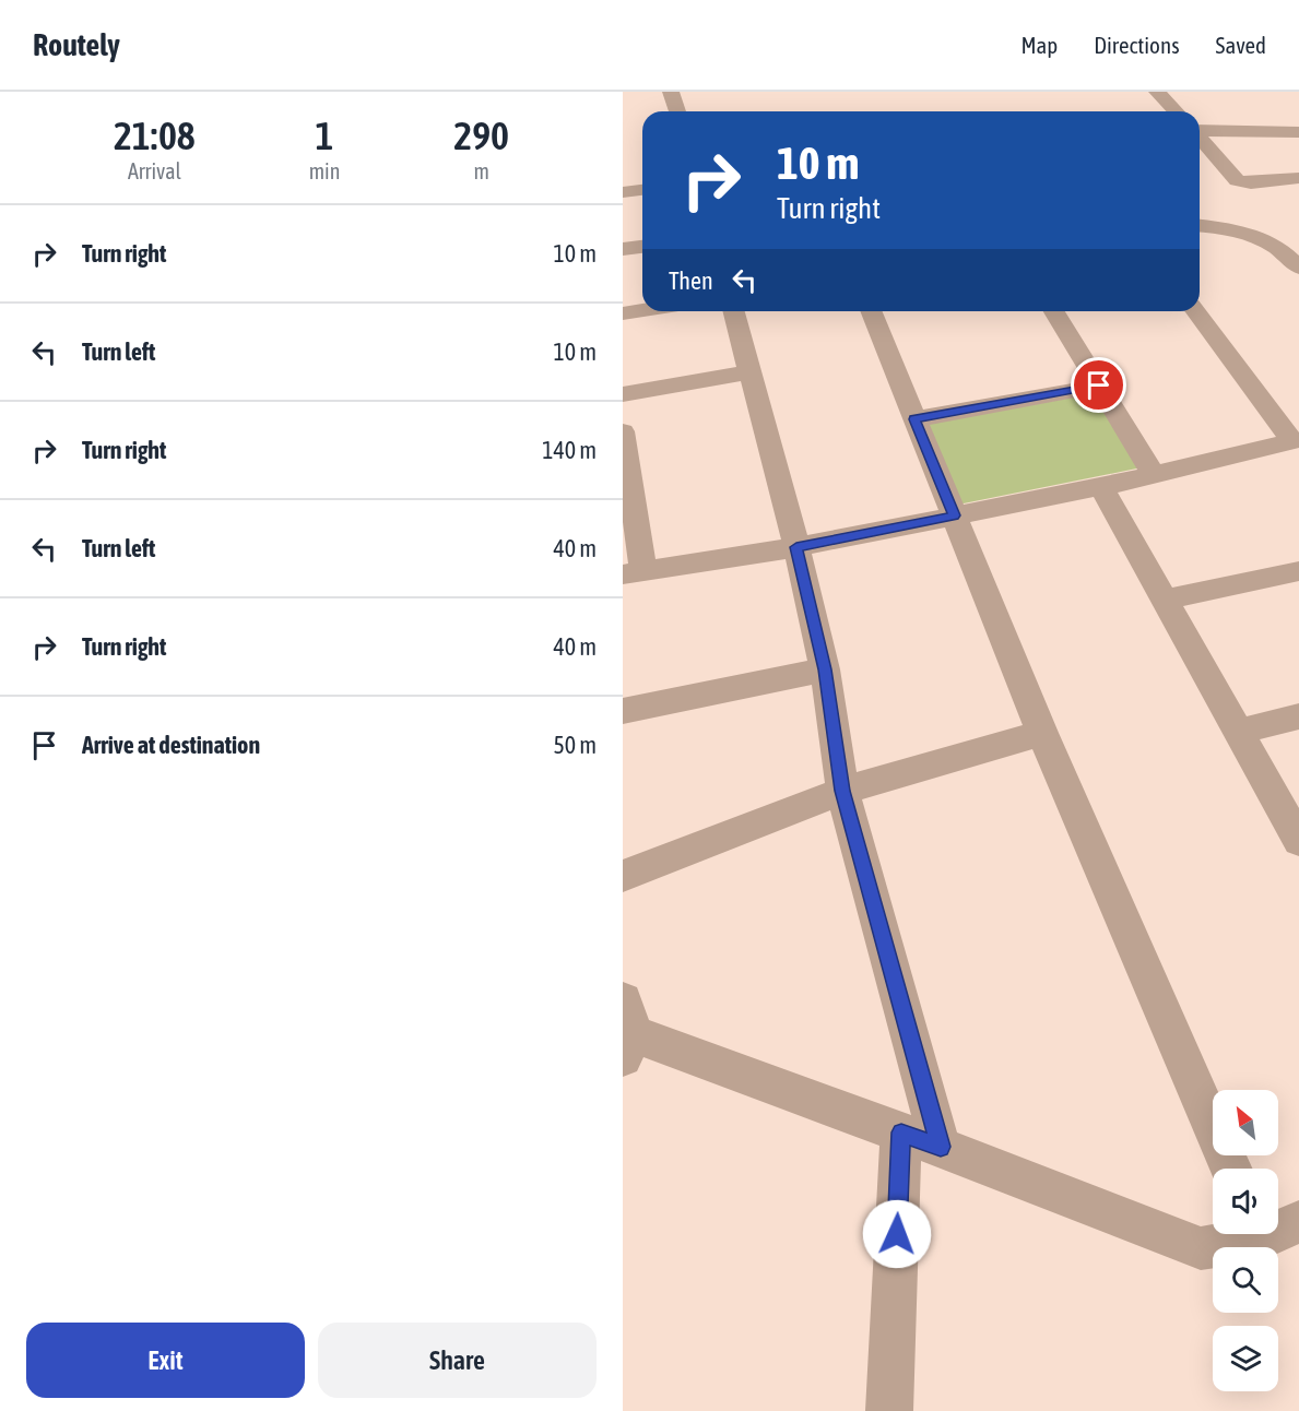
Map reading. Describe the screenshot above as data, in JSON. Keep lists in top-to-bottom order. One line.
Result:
{"north":"top left","page":{"header":"Routely","nav":["Map","Directions","Saved"],"eta":["21:08","Arrival","1","min","290","m"],"turn":["10 m","Turn right"],"list":[{"name":"Turn right","value":"10 m"},{"name":"Turn left","value":"10 m"},{"name":"Turn right","value":"140 m"},{"name":"Turn left","value":"40 m"},{"name":"Turn right","value":"40 m"},{"name":"Arrive at destination","value":"50 m"}],"then":"Then","buttons":["Exit","Share"]}}
